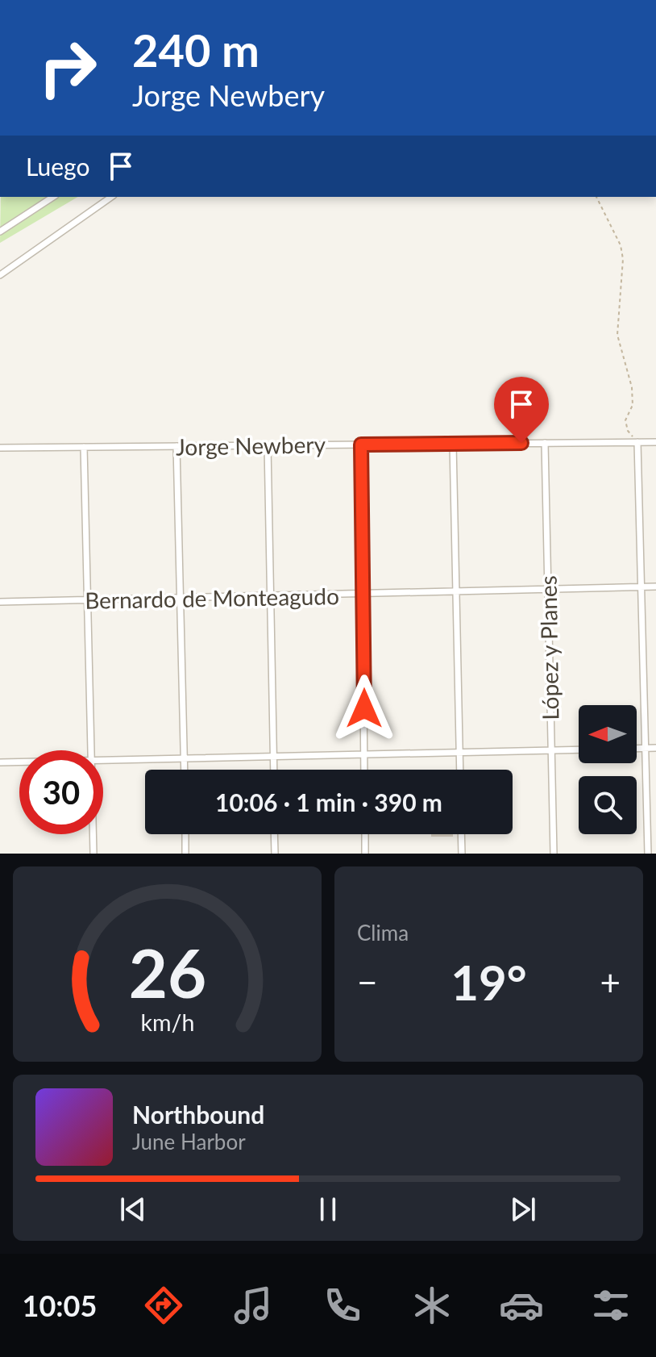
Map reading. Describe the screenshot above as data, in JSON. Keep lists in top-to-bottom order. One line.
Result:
{"streets":{"street":["Jorge Newbery","Bernardo de Monteagudo","López y Planes"]},"crossings":[["Jorge Newbery","López y Planes"],["Bernardo de Monteagudo","López y Planes"]],"north":"left","page":{"turn":["240 m","Jorge Newbery"],"then":"Luego","limit":"30","trip":"10:06 · 1 min · 390 m","tile":"Clima","heat":["−","19°","+"],"song":["Northbound","June Harbor"],"tabs":"10:05","gauge":["26","km/h"]}}
